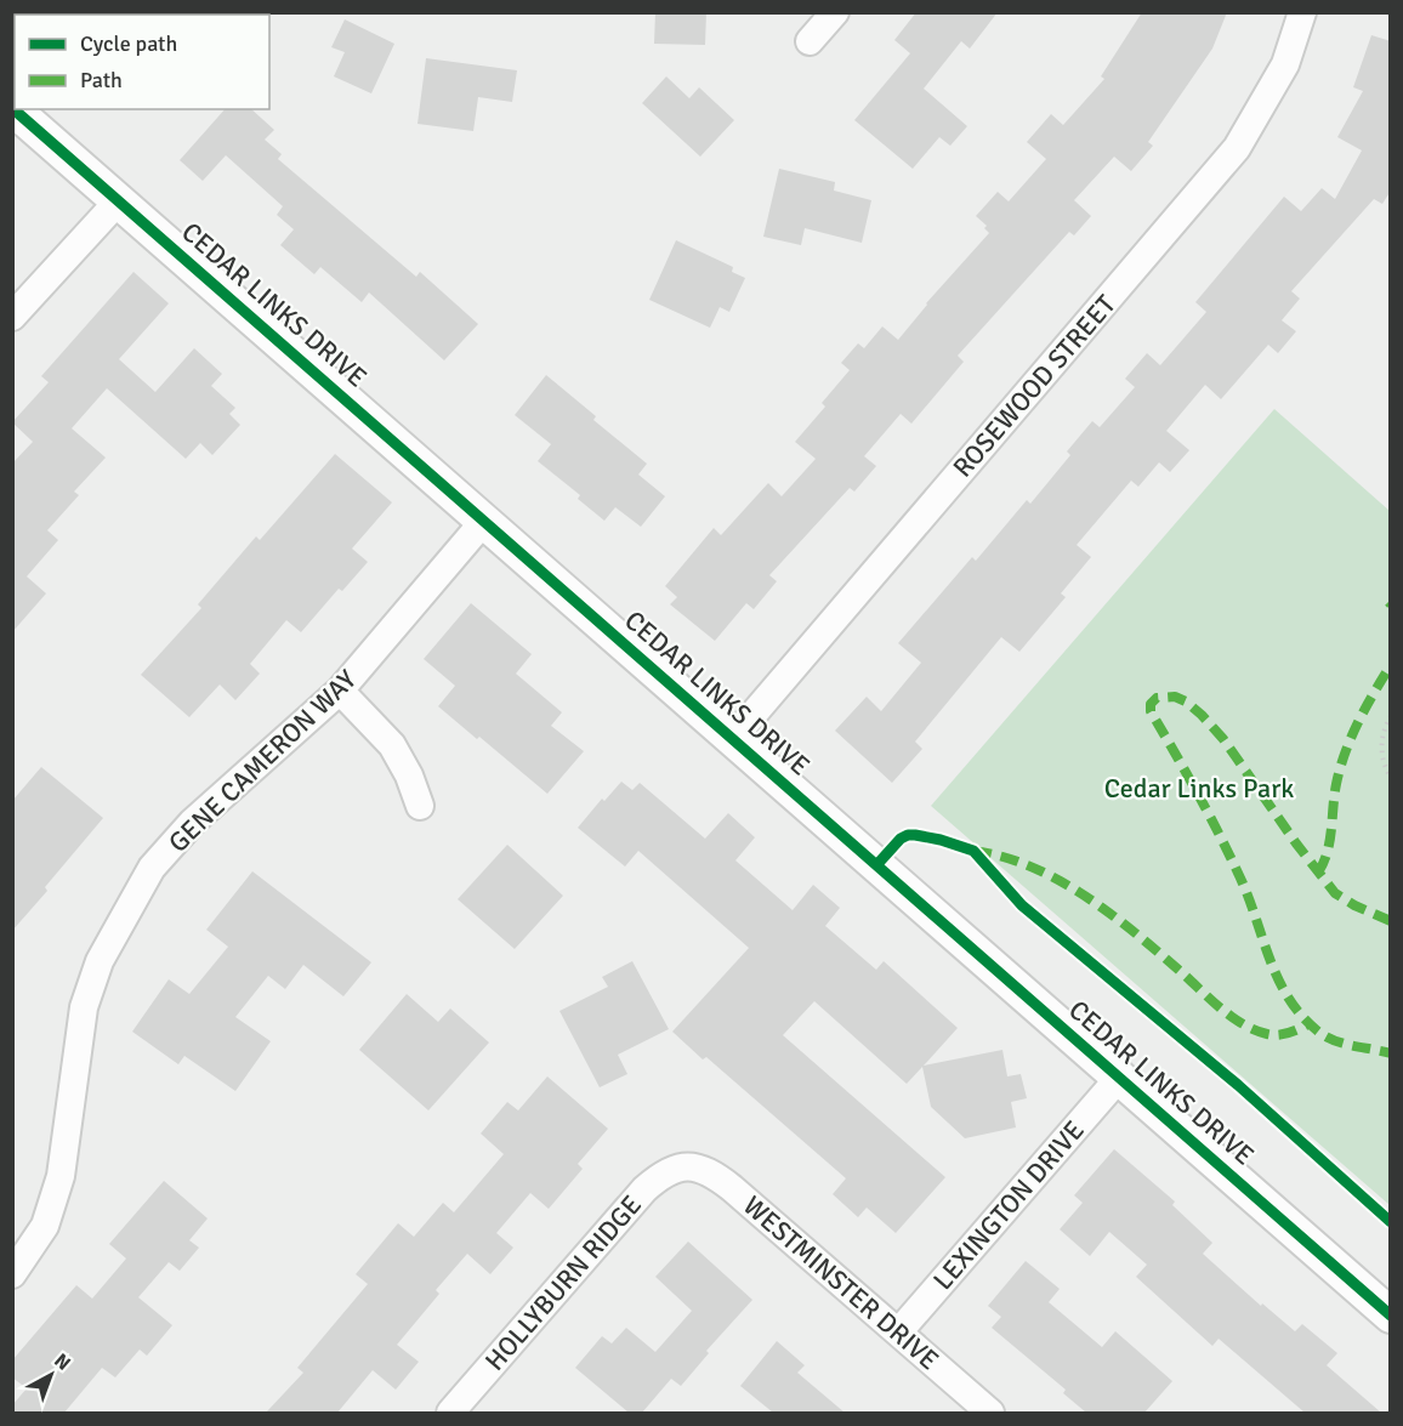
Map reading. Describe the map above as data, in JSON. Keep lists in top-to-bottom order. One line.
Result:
{"streets":{"street":["CEDAR LINKS DRIVE","ROSEWOOD STREET","GENE CAMERON WAY","LEXINGTON DRIVE","HOLLYBURN RIDGE","WESTMINSTER DRIVE"]},"crossings":[["CEDAR LINKS DRIVE","ROSEWOOD STREET"],["CEDAR LINKS DRIVE","GENE CAMERON WAY"],["CEDAR LINKS DRIVE","LEXINGTON DRIVE"],["LEXINGTON DRIVE","WESTMINSTER DRIVE"],["HOLLYBURN RIDGE","WESTMINSTER DRIVE"]],"parks":["Cedar Links Park"],"legend":["Cycle path","Path"],"north":"top right"}
